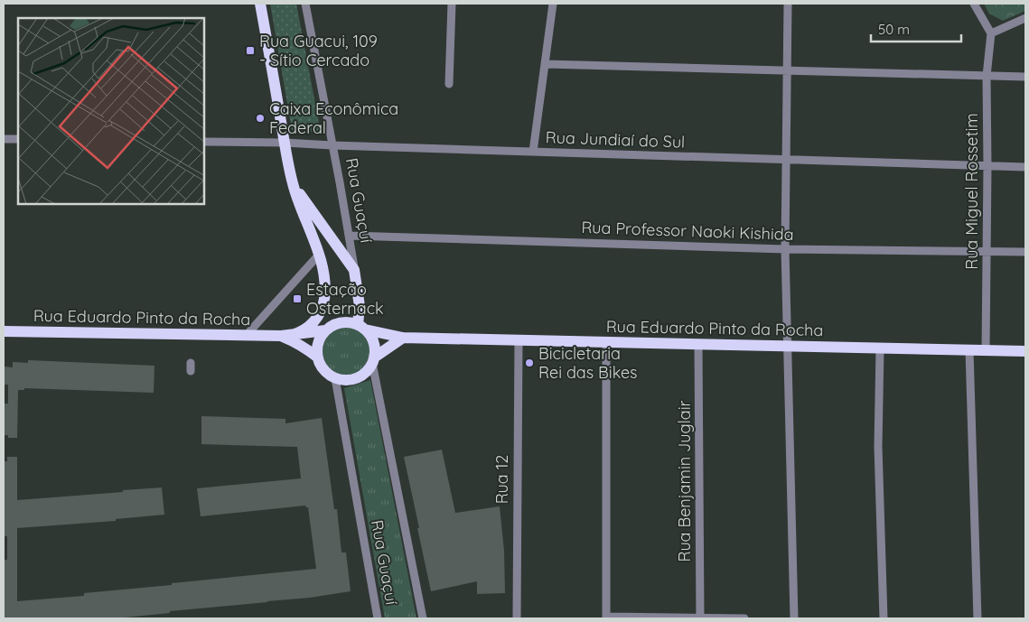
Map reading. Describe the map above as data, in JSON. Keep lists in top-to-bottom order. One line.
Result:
{"streets":{"main road":["Rua Guaçuí","Rua Eduardo Pinto da Rocha"],"street":["Rua Jundiaí do Sul","Rua Miguel Rossetim","Rua Professor Naoki Kishida","Rua 12","Rua Benjamin Juglair"]},"crossings":[["Rua Jundiaí do Sul","Rua Miguel Rossetim"],["Rua Jundiaí do Sul","Rua Guaçuí"],["Rua Miguel Rossetim","Rua Professor Naoki Kishida"],["Rua Miguel Rossetim","Rua Eduardo Pinto da Rocha"],["Rua Guaçuí","Rua Professor Naoki Kishida"],["Rua Guaçuí","Rua Eduardo Pinto da Rocha"],["Rua Eduardo Pinto da Rocha","Rua 12"],["Rua Eduardo Pinto da Rocha","Rua Benjamin Juglair"]],"places":{"transit":["Rua Guacui, 109 - Sítio Cercado","Estação Osternack"],"other":["Caixa Econômica Federal","Bicicletaria Rei das Bikes"]},"scale_bar":"50 m"}
